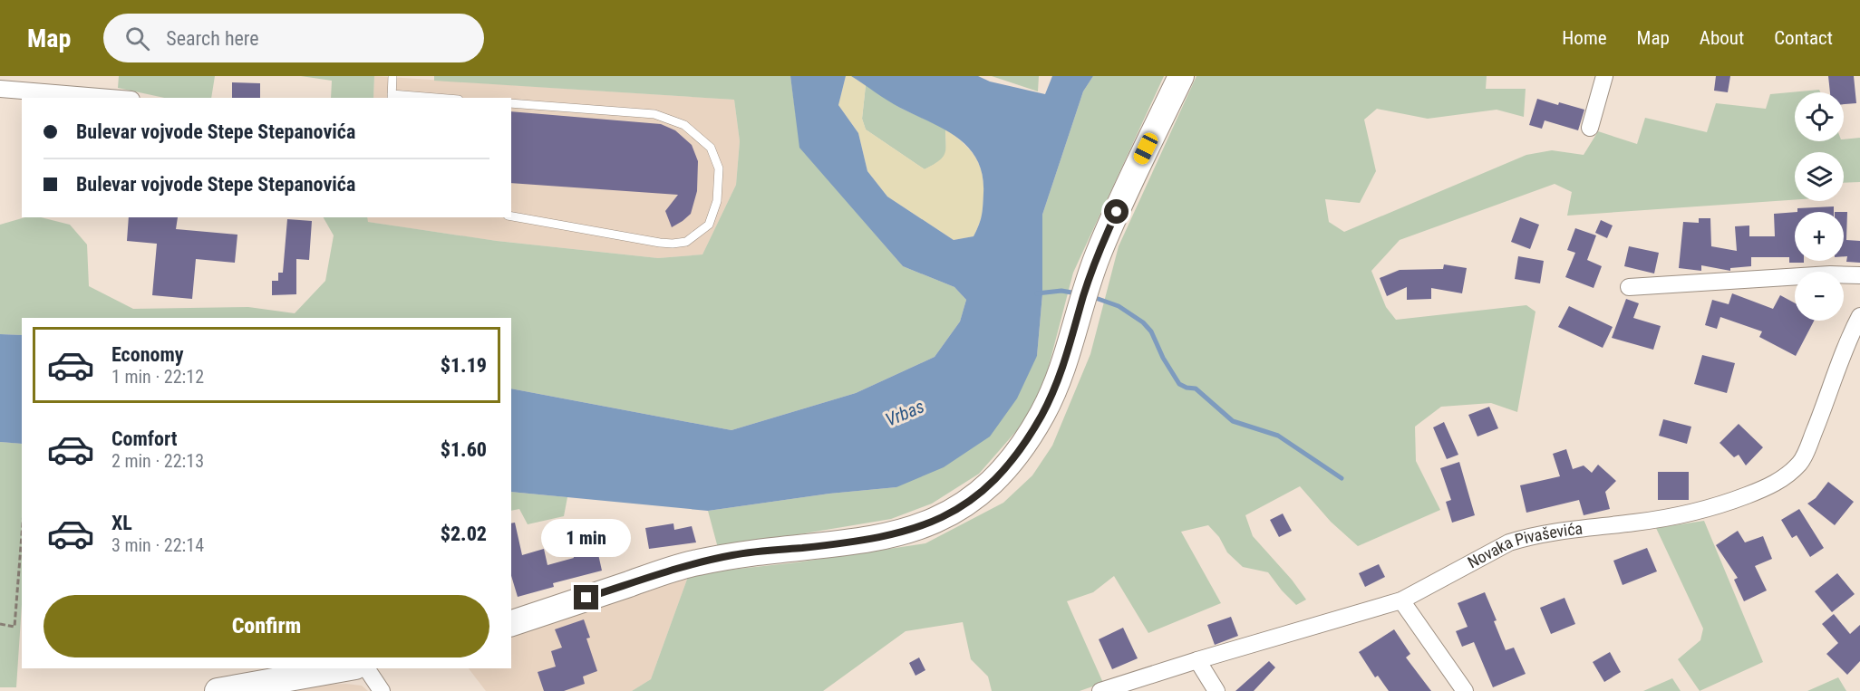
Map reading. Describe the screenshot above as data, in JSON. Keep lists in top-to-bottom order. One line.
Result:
{"streets":{"street":["Novaka Pivaševića"]},"water":["Vrbas"],"page":{"header":"Map","search":"Search here","nav":["Home","Map","About","Contact"],"map_buttons":["+","−"],"banner":["Bulevar vojvode Stepe Stepanovića","Bulevar vojvode Stepe Stepanovića"],"list":[{"name":"Economy","note":"1 min · 22:12","value":"$1.19"},{"name":"Comfort","note":"2 min · 22:13","value":"$1.60"},{"name":"XL","note":"3 min · 22:14","value":"$2.02"}],"bubble":"1 min","buttons":"Confirm"}}
